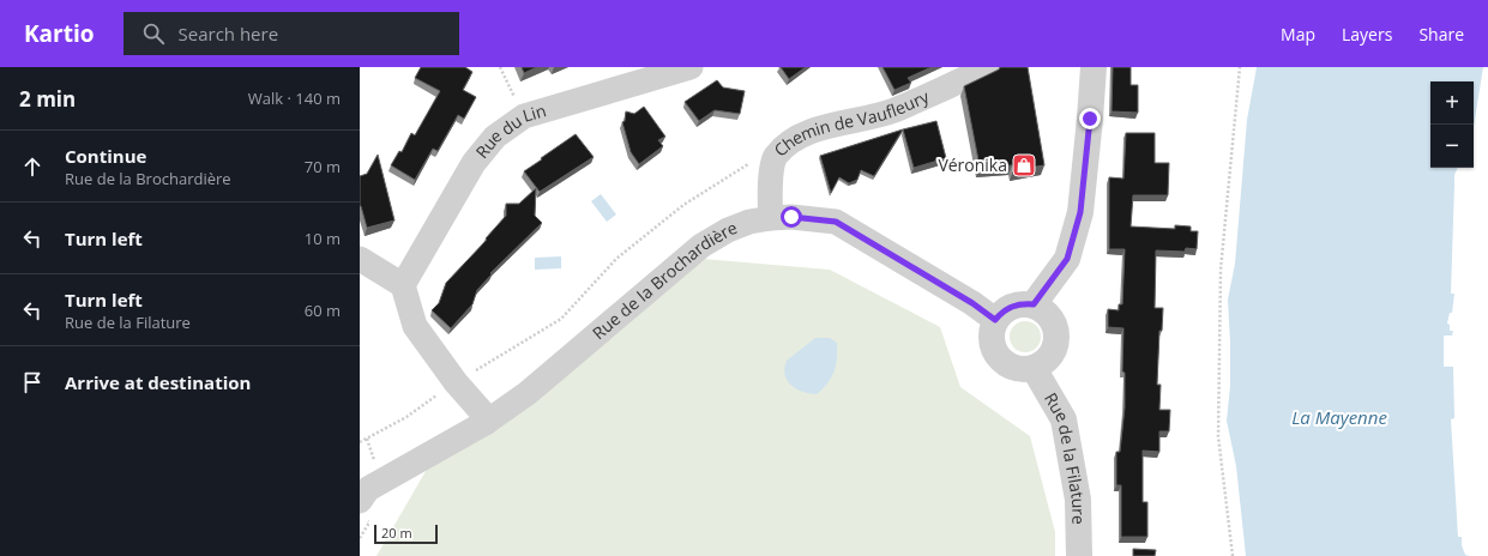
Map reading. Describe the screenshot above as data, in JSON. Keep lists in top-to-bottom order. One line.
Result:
{"streets":{"street":["Chemin de Vaufleury","Rue du Lin","Rue de la Brochardière","Rue de la Filature"]},"crossings":[["Chemin de Vaufleury","Rue de la Brochardière"],["Rue de la Brochardière","Rue de la Filature"]],"water":["La Mayenne"],"places":{"shop":["Véronika"]},"scale_bar":"20 m","page":{"header":"Kartio","search":"Search here","nav":["Map","Layers","Share"],"heading":["2 min","Walk · 140 m"],"map_buttons":["+","−"],"list":[["Continue","Rue de la Brochardière","70 m"],["Turn left","10 m"],["Turn left","Rue de la Filature","60 m"],"Arrive at destination"],"scale":"20 m"}}
